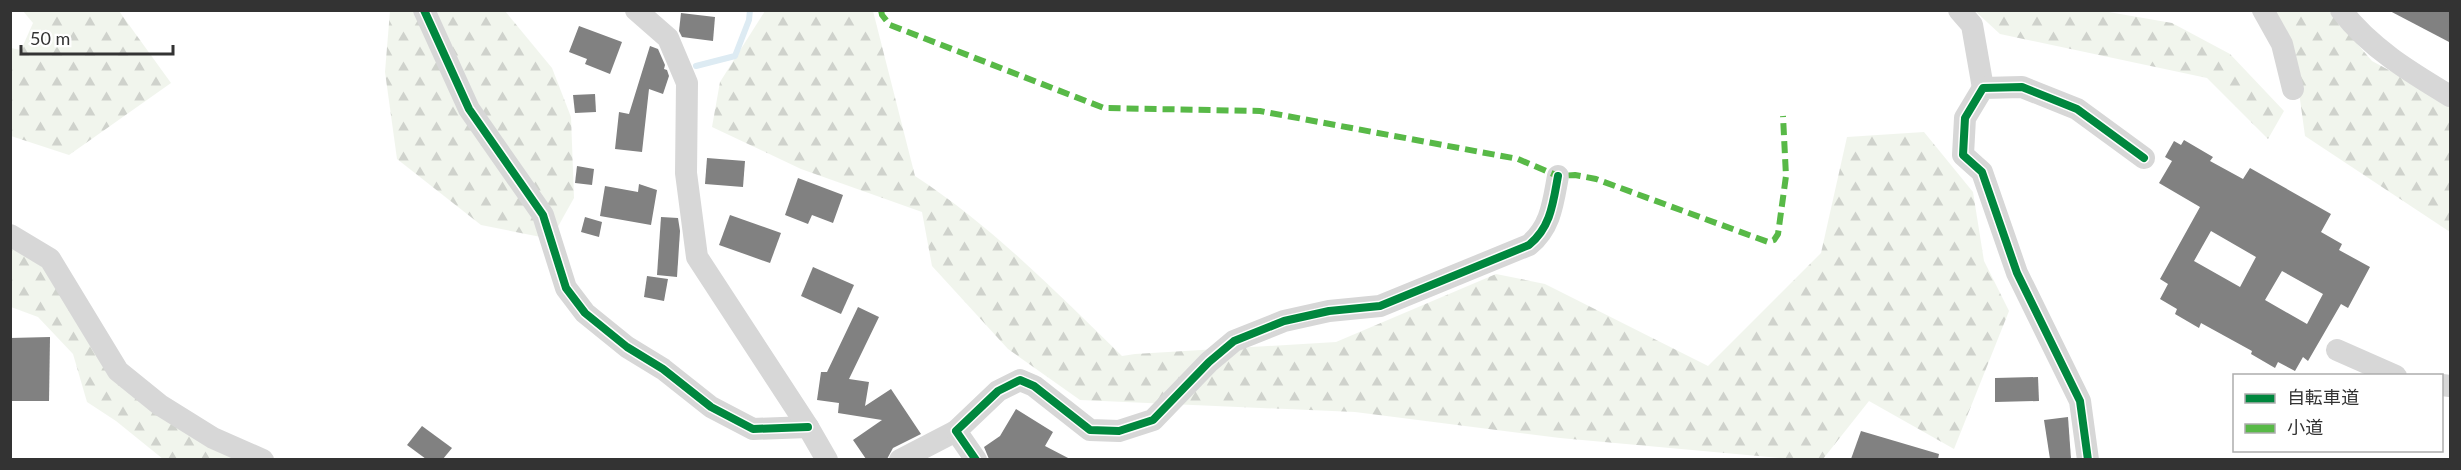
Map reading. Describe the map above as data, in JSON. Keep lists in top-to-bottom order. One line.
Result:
{"legend":["自転車道","小道"],"scale_bar":"50 m"}
